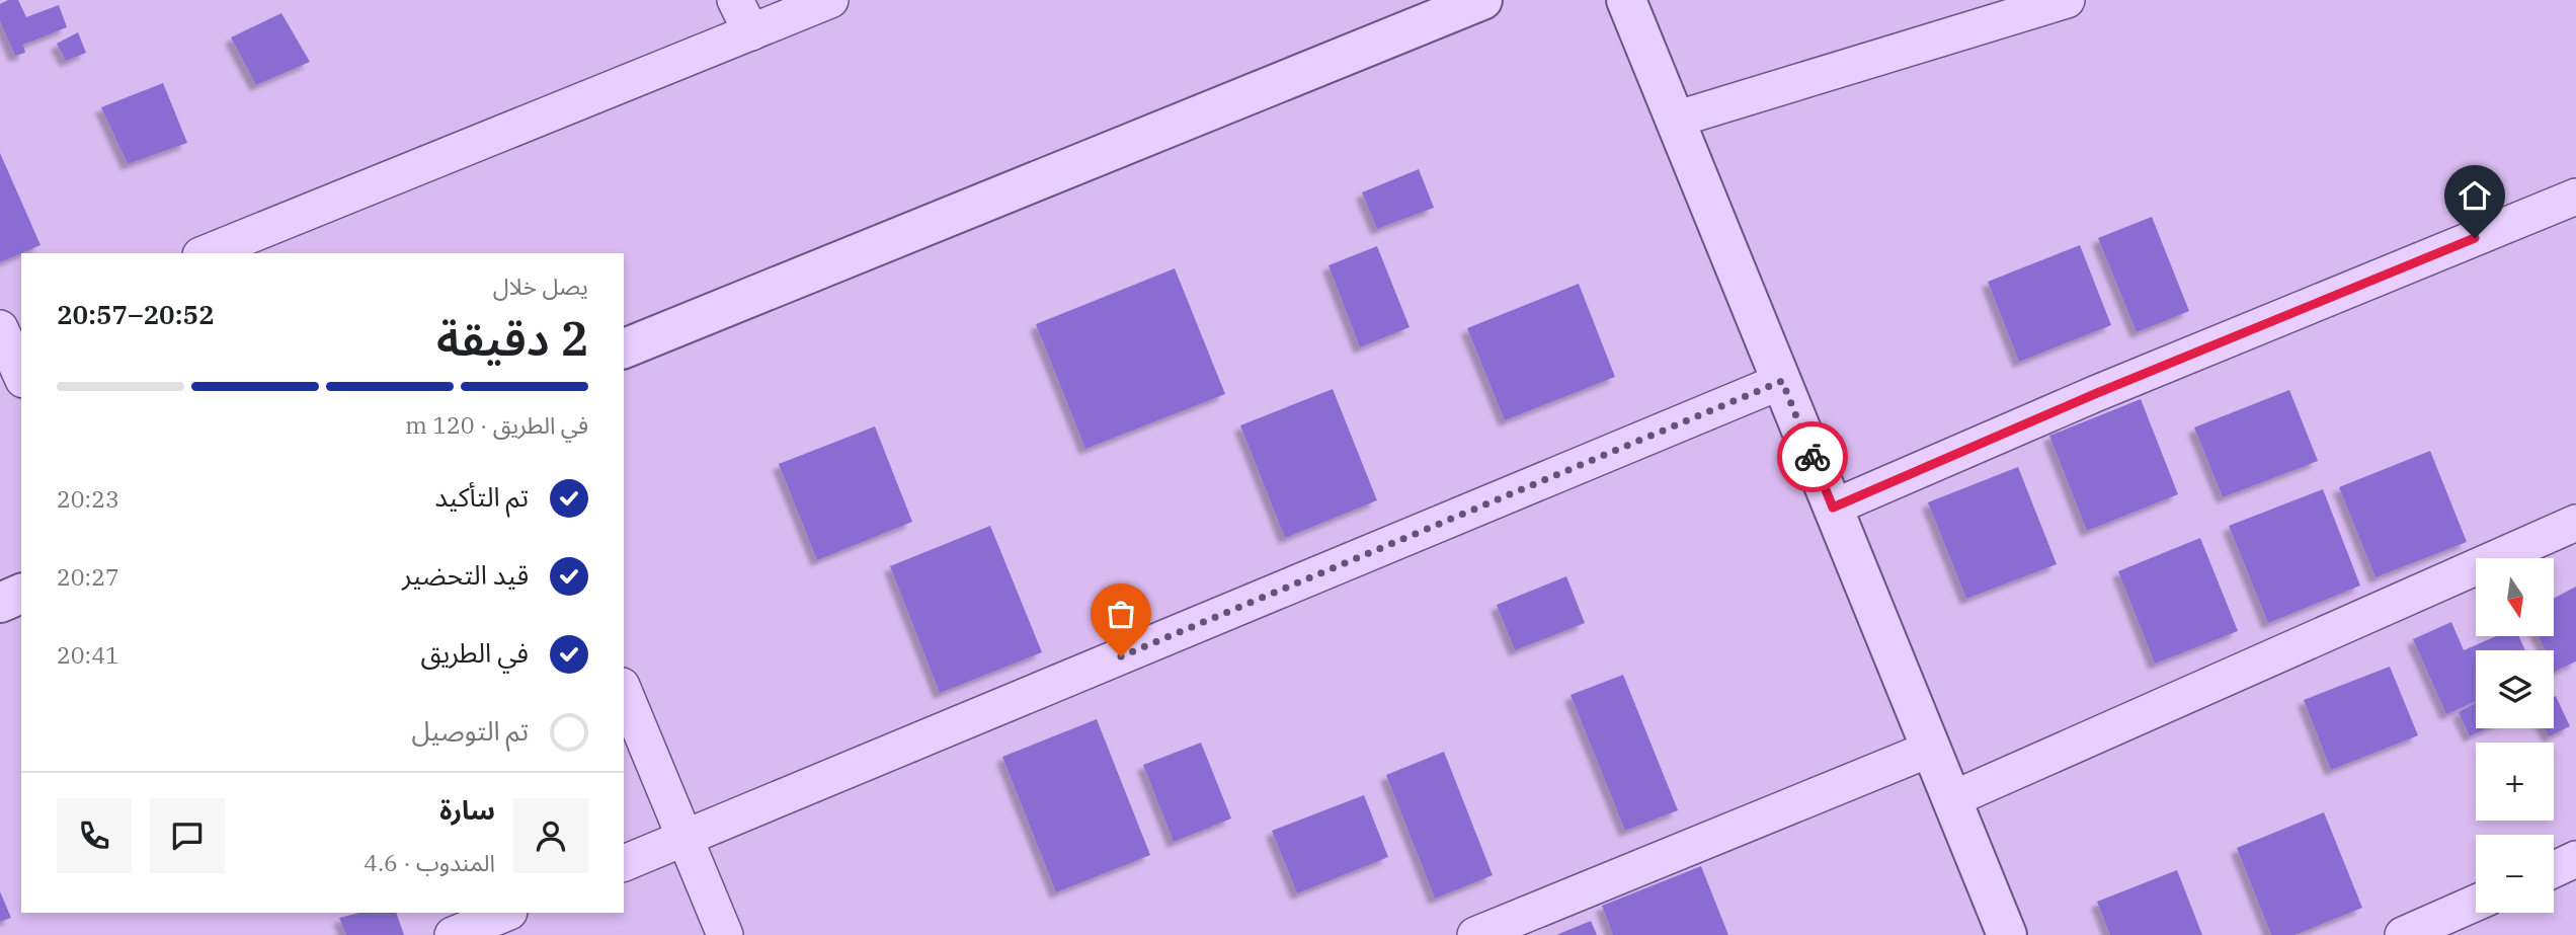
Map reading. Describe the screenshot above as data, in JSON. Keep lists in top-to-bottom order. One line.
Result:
{"north":"bottom","page":{"heading":["2 دقيقة","يصل خلال","20:52–20:57"],"panel":["سارة","المندوب · 4.6"],"bar":"في الطريق · 120 m","list":[["تم التأكيد","20:23"],["قيد التحضير","20:27"],["في الطريق","20:41"],"تم التوصيل"],"map_buttons":["+","−"]}}
